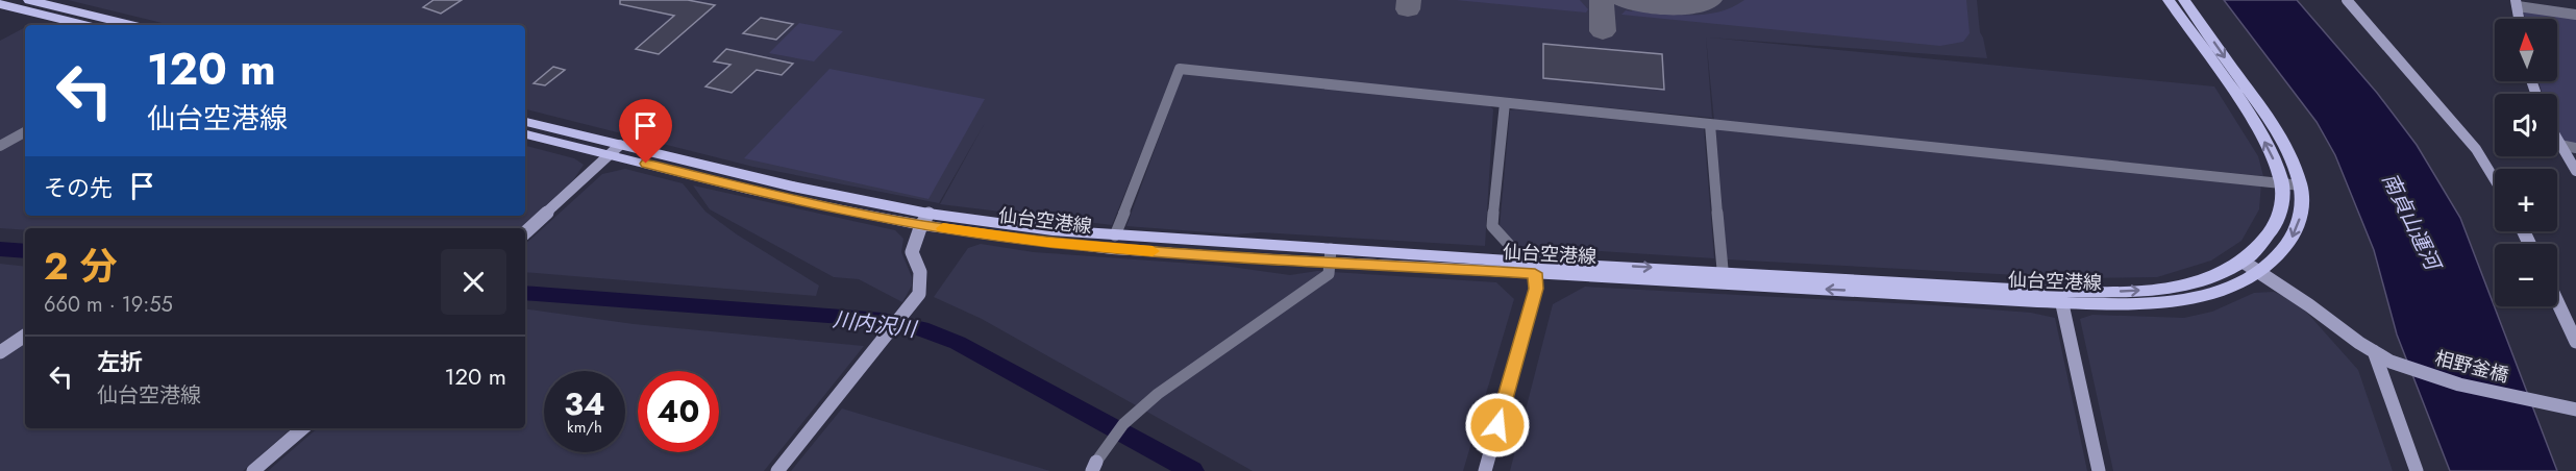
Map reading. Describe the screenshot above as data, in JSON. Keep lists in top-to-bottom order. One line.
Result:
{"streets":{"main road":["仙台空港線"],"street":["相野釜橋"]},"crossings":[["仙台空港線","相野釜橋"]],"water":["南貞山運河","川内沢川"],"north":"top","page":{"map_buttons":["+","−"],"turn":["120 m","仙台空港線"],"then":"その先","heading":["2 分","660 m · 19:55"],"list":[{"name":"左折","note":"仙台空港線","value":"120 m"}],"speed":"34 km/h","limit":"40"}}
